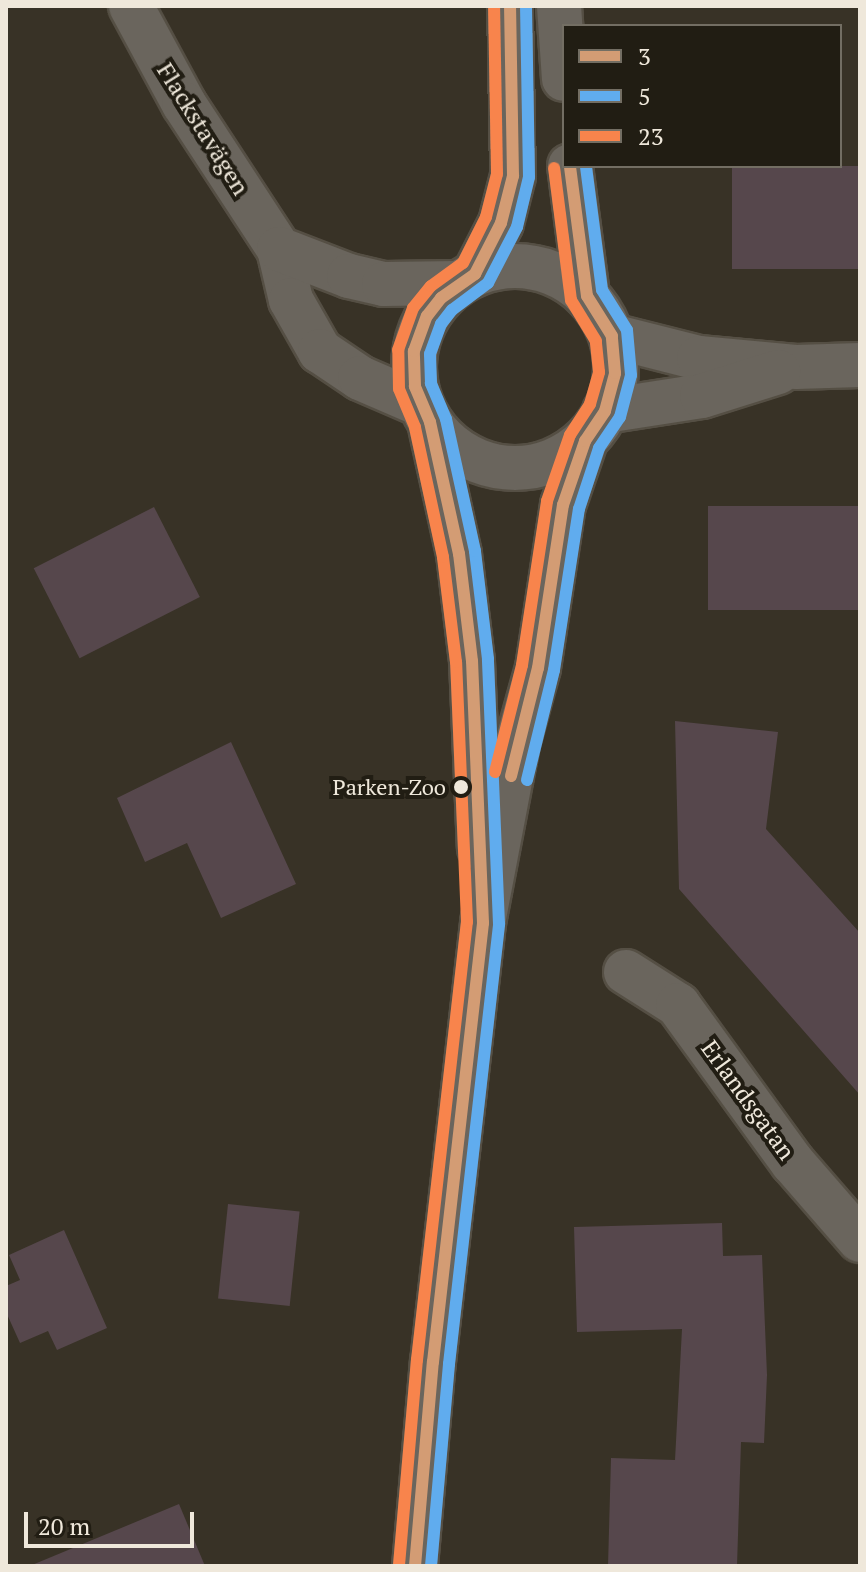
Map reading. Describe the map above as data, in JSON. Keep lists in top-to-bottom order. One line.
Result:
{"streets":{"street":["Flackstavägen","Erlandsgatan"]},"places":["Parken-Zoo"],"lines":["transit line 3","transit line 5","transit line 23"],"legend":["3","5","23"],"scale_bar":"20 m"}
